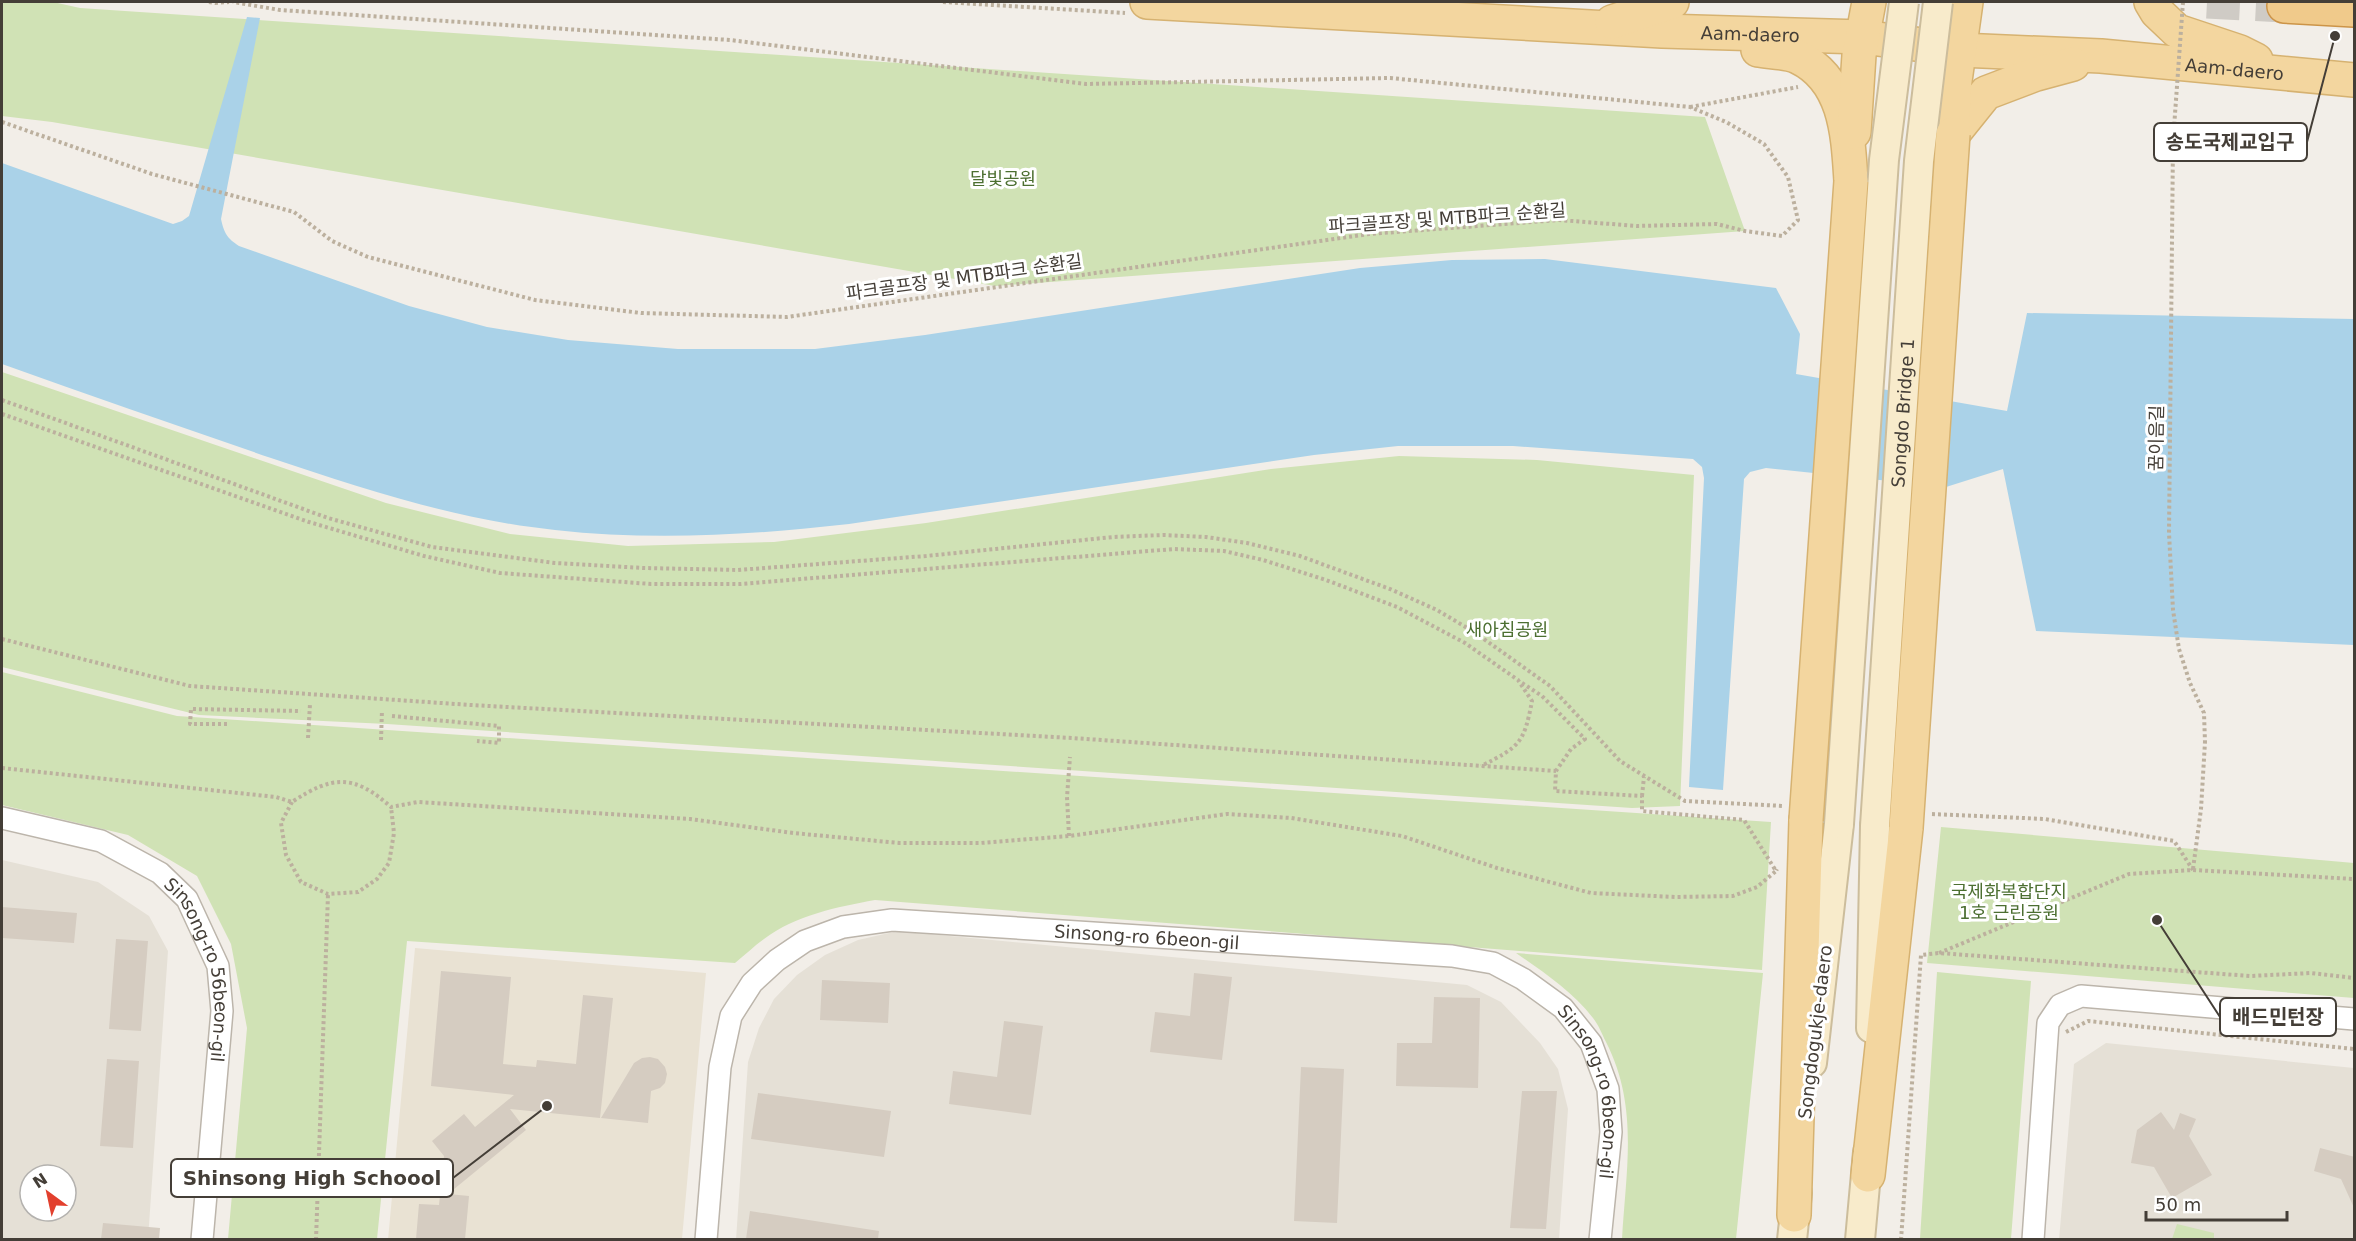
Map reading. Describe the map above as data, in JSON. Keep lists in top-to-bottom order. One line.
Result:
{"streets":{"main road":["Aam-daero","Songdo Bridge 1","Songdogukje-daero"],"street":["Sinsong-ro 6beon-gil","Sinsong-ro 56beon-gil"],"path":["파크골프장 및 MTB파크 순환길","꿈이음길"]},"crossings":[["Songdo Bridge 1","Songdogukje-daero"]],"parks":["달빛공원","새아침공원","국제화복합단지 1호 근린공원"],"places":["송도국제교입구","배드민턴장","Shinsong High Schoool"],"scale_bar":"50 m","north":"top left"}
